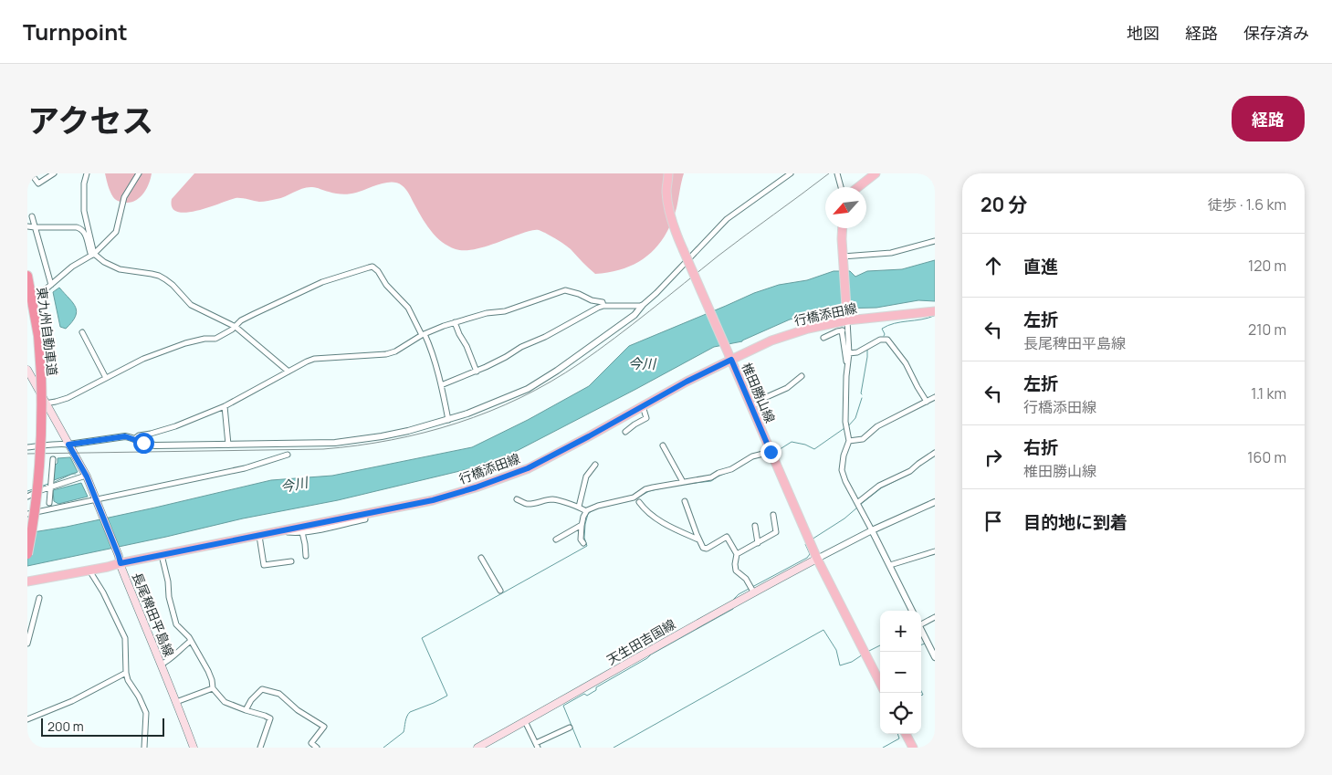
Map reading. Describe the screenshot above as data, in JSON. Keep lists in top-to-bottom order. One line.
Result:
{"streets":{"highway":["東九州自動車道"],"main road":["行橋添田線","椎田勝山線","長尾稗田平島線","天生田吉国線"]},"crossings":[["行橋添田線","椎田勝山線"],["行橋添田線","長尾稗田平島線"],["椎田勝山線","天生田吉国線"]],"water":["今川"],"scale_bar":"200 m","north":"bottom left","page":{"header":"Turnpoint","nav":["地図","経路","保存済み"],"title":"アクセス","buttons":"経路","heading":["20 分","徒歩 · 1.6 km"],"list":[["直進","120 m"],["左折","長尾稗田平島線","210 m"],["左折","行橋添田線","1.1 km"],["右折","椎田勝山線","160 m"],"目的地に到着"],"map_buttons":["+","−"],"scale":"200 m"}}
